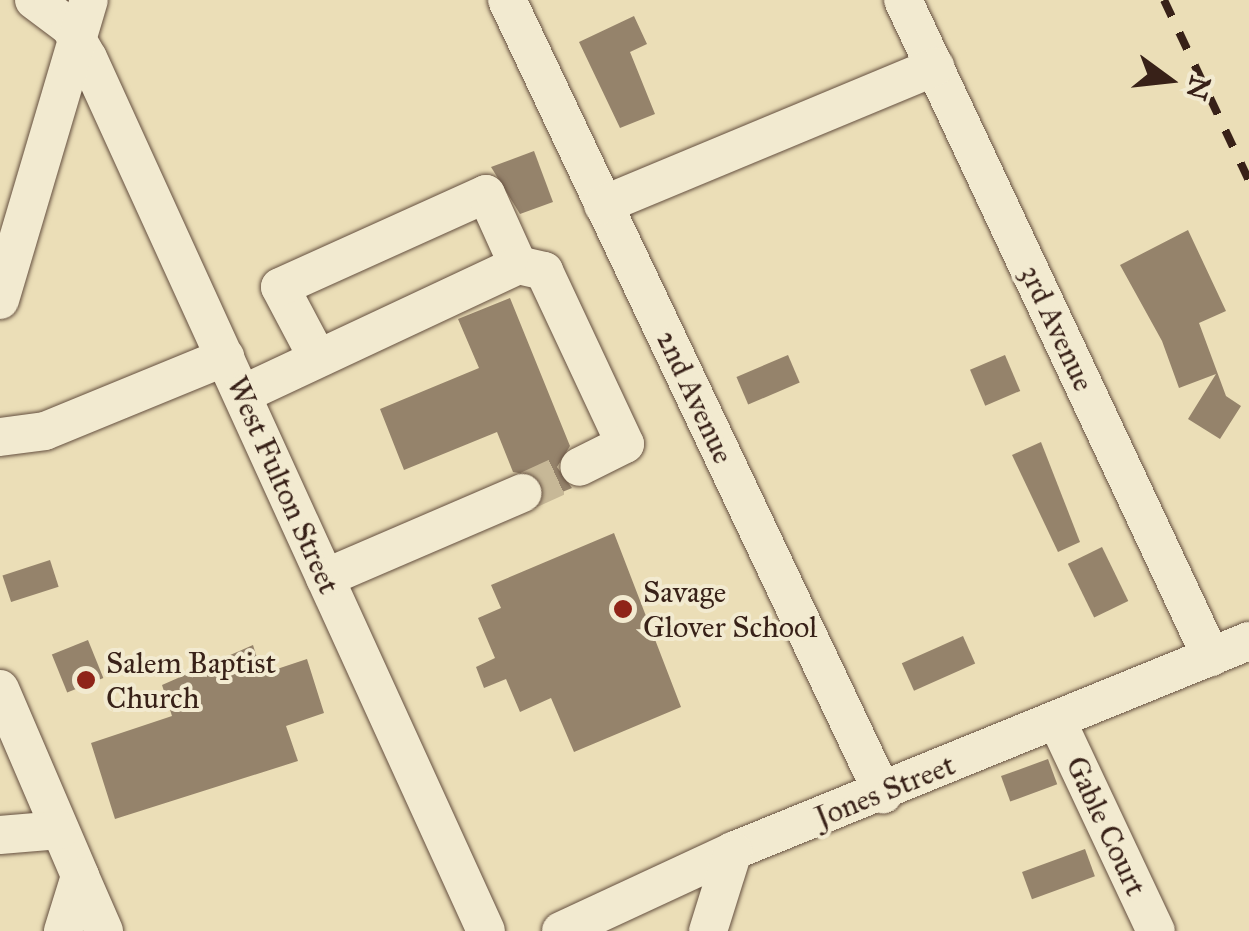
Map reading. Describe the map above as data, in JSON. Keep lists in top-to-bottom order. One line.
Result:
{"streets":{"street":["3rd Avenue","2nd Avenue","West Fulton Street","Jones Street","Gable Court"]},"crossings":[["3rd Avenue","Jones Street"],["2nd Avenue","Jones Street"],["Jones Street","Gable Court"]],"places":["Savage Glover School","Salem Baptist Church"],"north":"right"}
